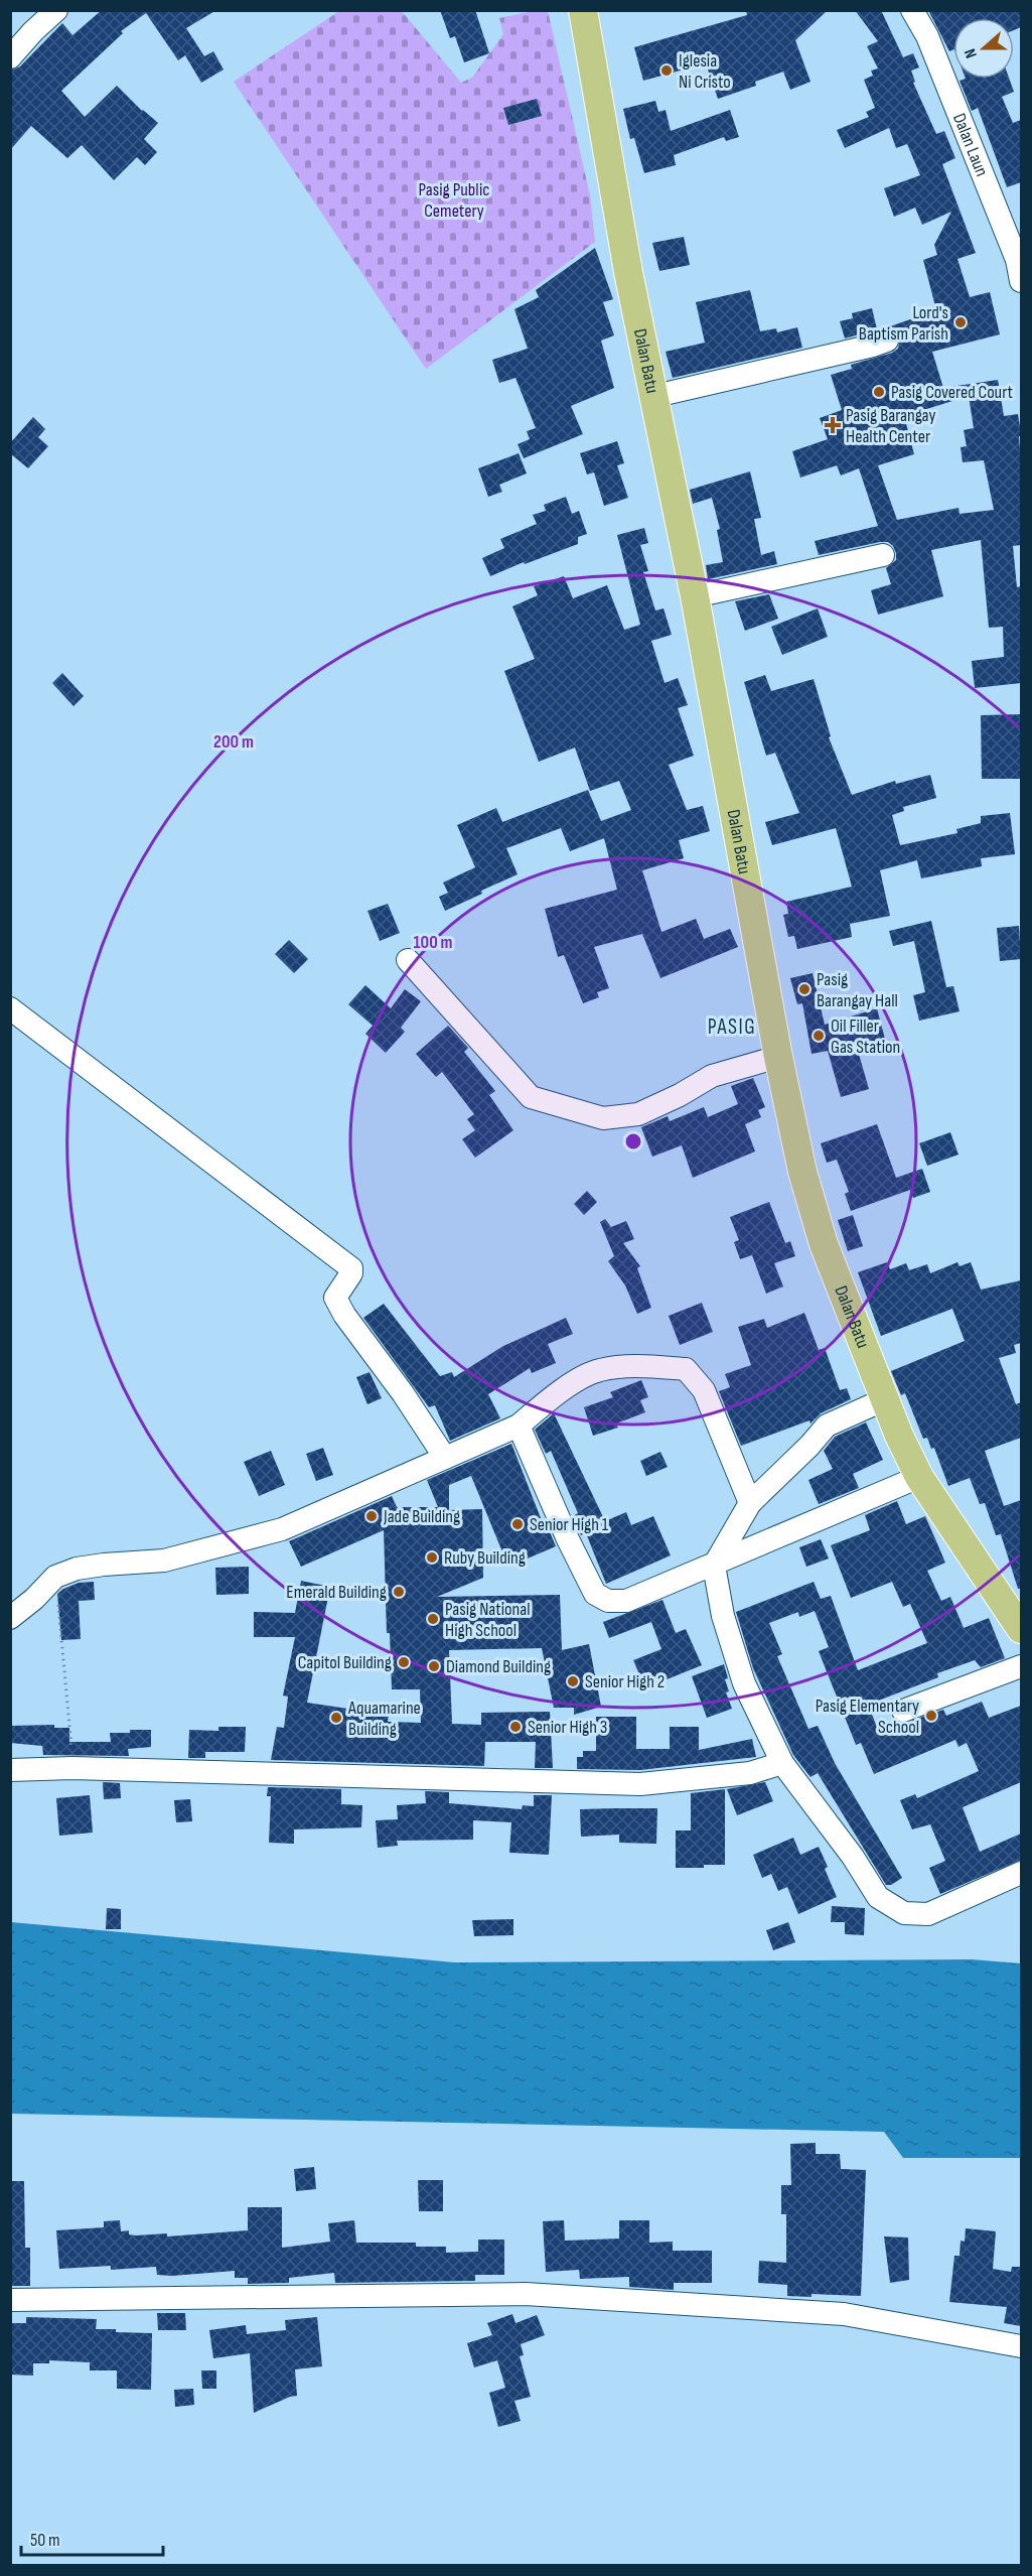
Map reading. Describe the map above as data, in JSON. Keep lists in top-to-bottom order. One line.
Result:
{"streets":{"main road":["Dalan Batu"],"street":["Dalan Laun"]},"districts":["PASIG"],"parks":["Pasig Public Cemetery"],"places":{"other":["Iglesia Ni Cristo","Lord's Baptism Parish","Pasig Covered Court","Pasig Barangay Hall","Oil Filler Gas Station","Jade Building","Senior High 1","Ruby Building","Emerald Building","Pasig National High School","Capitol Building","Diamond Building","Senior High 2","Pasig Elementary School","Aquamarine Building","Senior High 3"],"health":["Pasig Barangay Health Center"]},"scale_bar":"50 m","north":"left","rings":["200 m","100 m"]}
